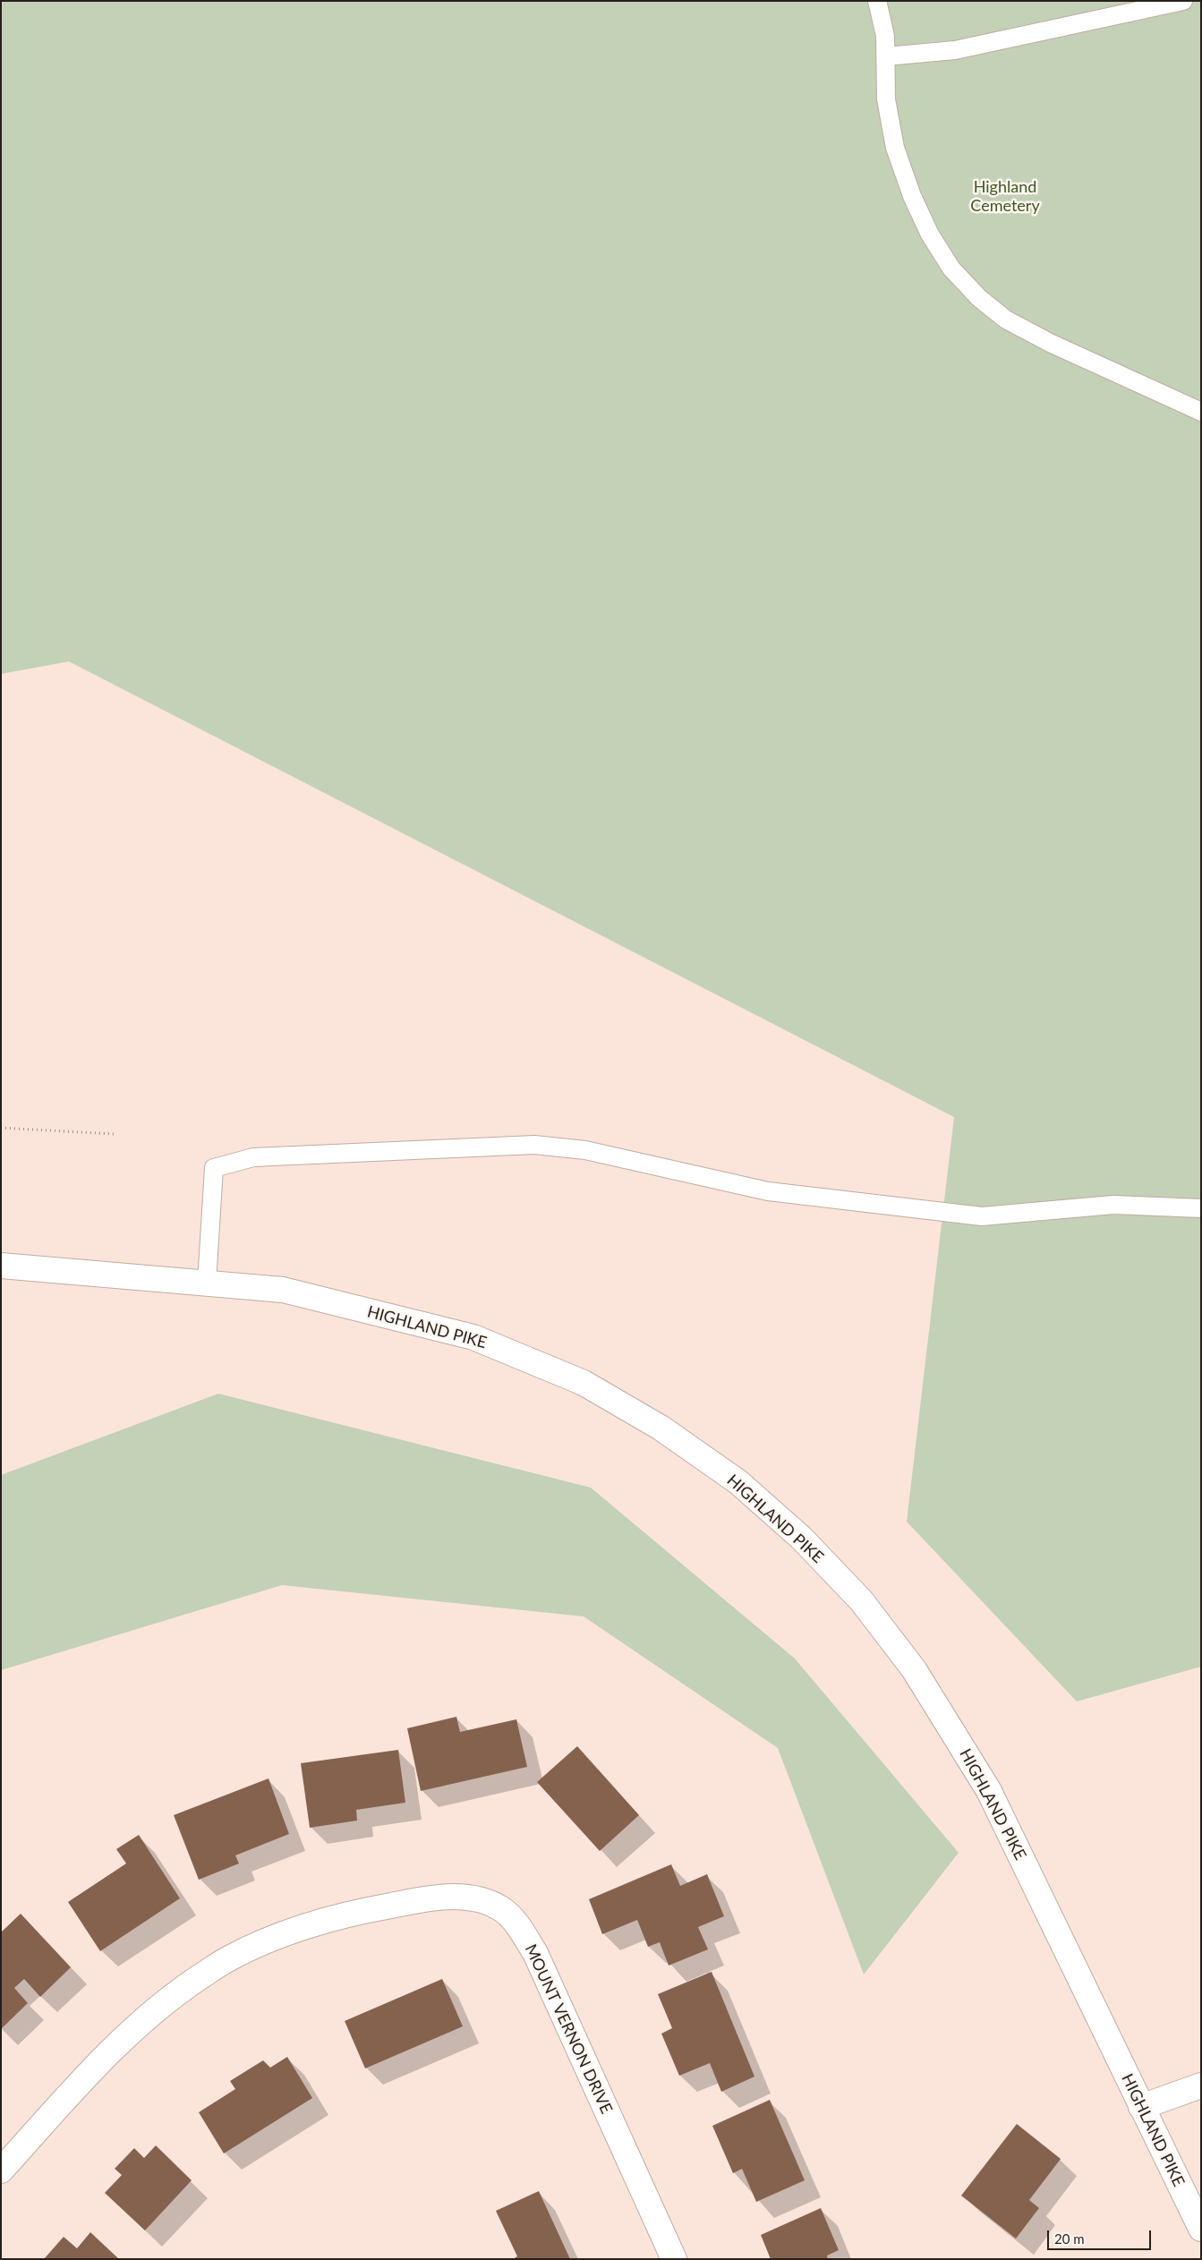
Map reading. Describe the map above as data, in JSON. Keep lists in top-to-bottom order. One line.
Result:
{"streets":{"main road":["HIGHLAND PIKE","MOUNT VERNON DRIVE"]},"parks":["Highland Cemetery"],"scale_bar":"20 m"}
